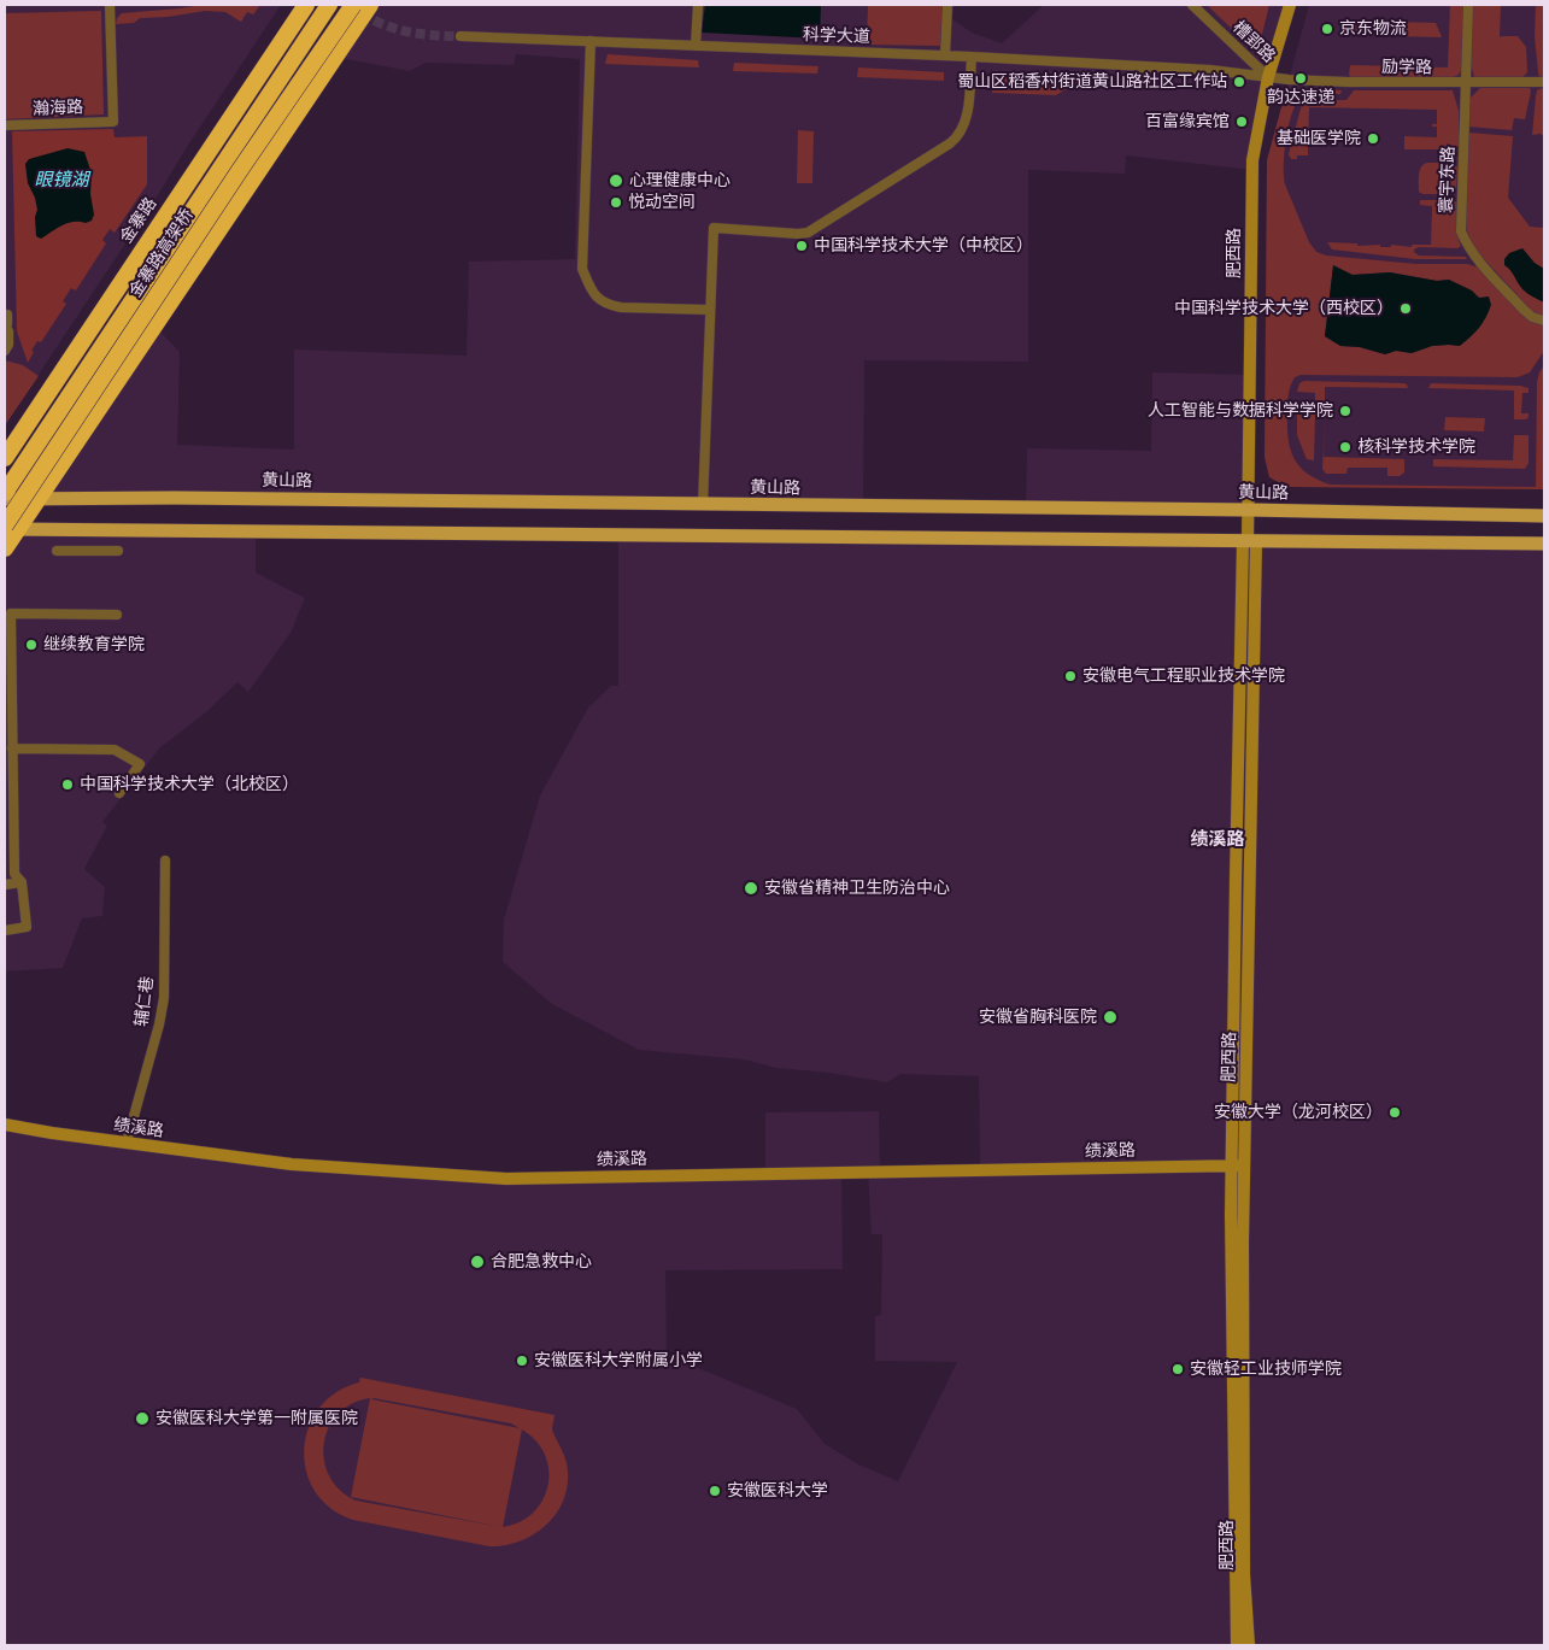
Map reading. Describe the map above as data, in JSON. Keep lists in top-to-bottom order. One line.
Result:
{"streets":{"highway":["金寨路","金寨路高架桥"],"main road":["肥西路","黄山路","绩溪路"],"street":["科学大道","槽郢路","励学路","瀚海路","寰宇东路","辅仁巷"]},"crossings":[["科学大道","励学路"],["槽郢路","励学路"],["槽郢路","肥西路"],["励学路","寰宇东路"],["励学路","肥西路"],["肥西路","黄山路"],["肥西路","绩溪路"],["辅仁巷","绩溪路"]],"districts":["绩溪路"],"water":["眼镜湖"],"places":["京东物流","韵达速递","蜀山区稻香村街道黄山路社区工作站","百富缘宾馆","基础医学院","心理健康中心","悦动空间","中国科学技术大学（中校区）","中国科学技术大学（西校区）","人工智能与数据科学学院","核科学技术学院","继续教育学院","安徽电气工程职业技术学院","中国科学技术大学（北校区）","安徽省精神卫生防治中心","安徽省胸科医院","安徽大学（龙河校区）","合肥急救中心","安徽医科大学附属小学","安徽轻工业技师学院","安徽医科大学第一附属医院","安徽医科大学"]}
